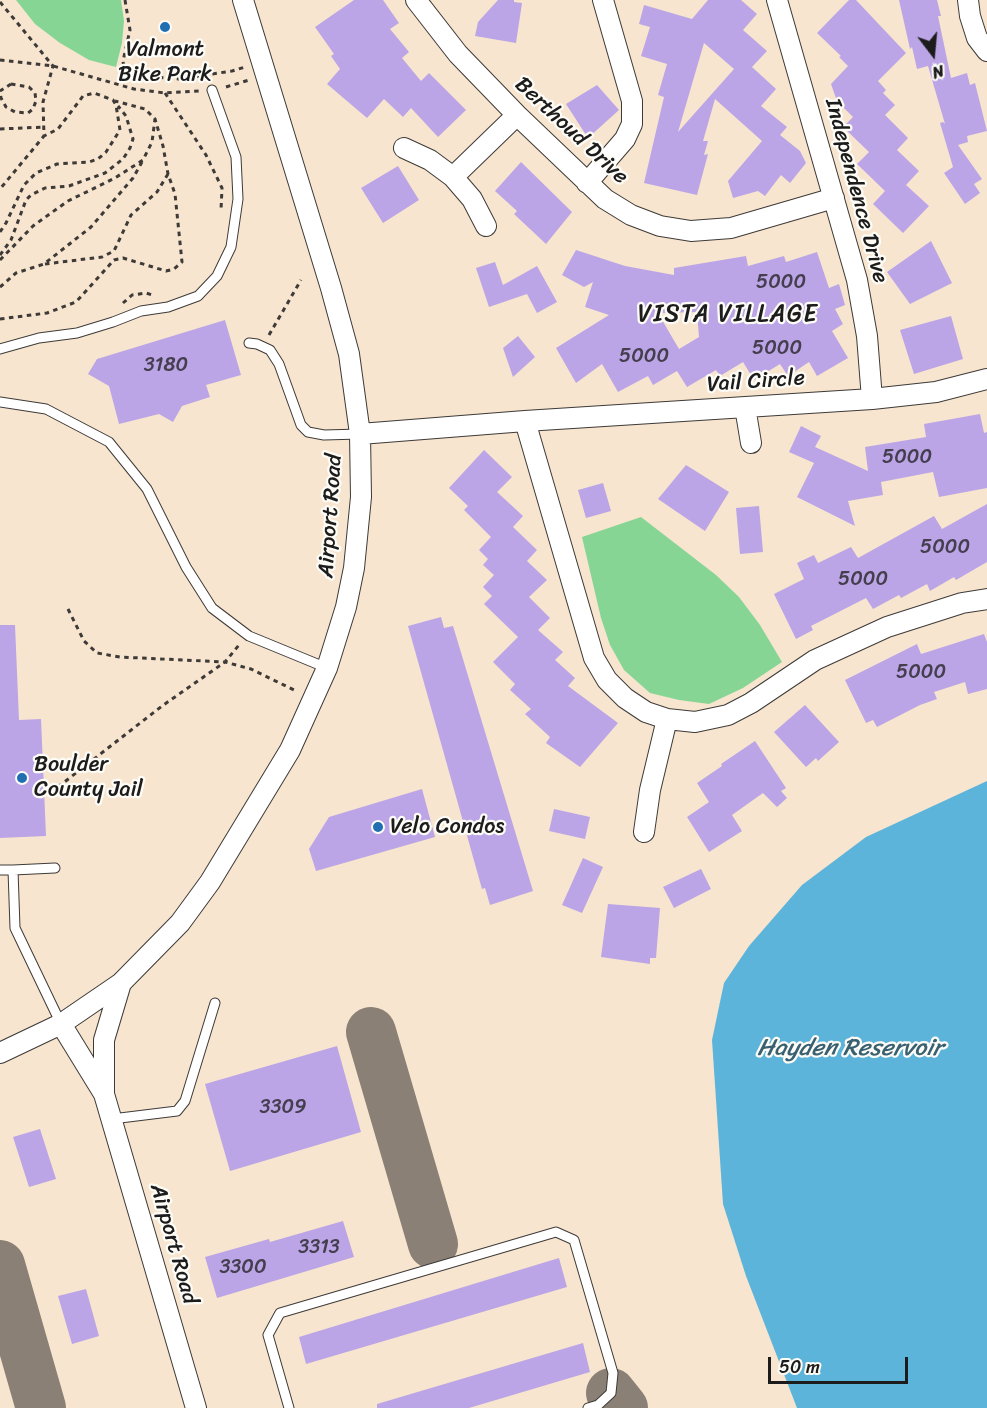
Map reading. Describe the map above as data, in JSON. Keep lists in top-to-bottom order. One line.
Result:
{"streets":{"street":["Berthoud Drive","Independence Drive","Vail Circle","Airport Road"]},"crossings":[["Berthoud Drive","Independence Drive"],["Independence Drive","Vail Circle"],["Vail Circle","Airport Road"]],"districts":["VISTA VILLAGE"],"water":["Hayden Reservoir"],"places":["Valmont Bike Park","Boulder County Jail","Velo Condos"],"house_numbers":["5000","5000","5000","3180","5000","5000","5000","5000","3309","3313","3300"],"scale_bar":"50 m","north":"bottom"}
